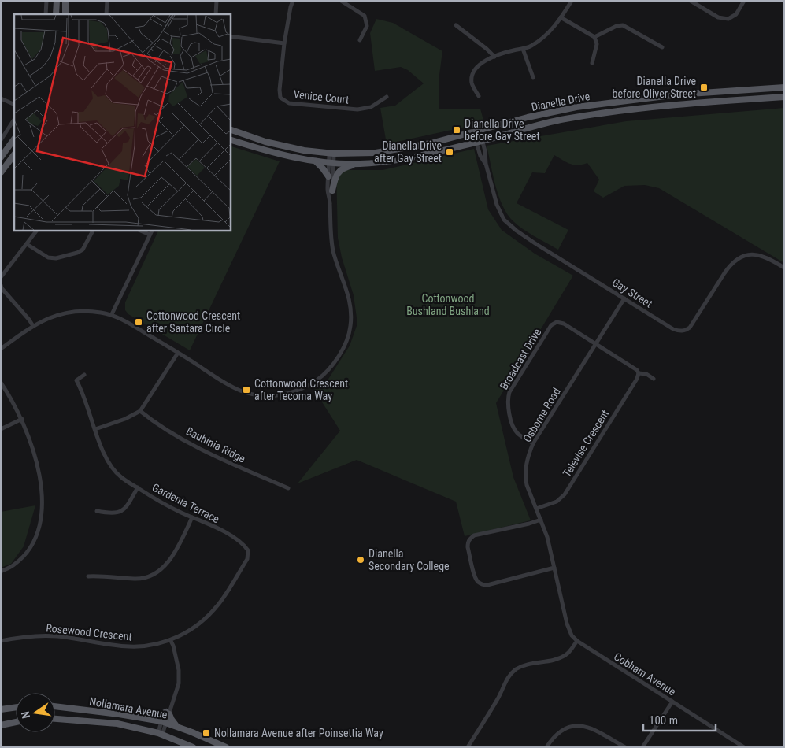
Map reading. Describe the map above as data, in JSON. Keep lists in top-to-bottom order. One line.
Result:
{"streets":{"main road":["Dianella Drive","Nollamara Avenue"],"street":["Venice Court","Gay Street","Broadcast Drive","Osborne Road","Televise Crescent","Bauhinia Ridge","Gardenia Terrace","Rosewood Crescent","Cobham Avenue"]},"crossings":[["Dianella Drive","Gay Street"],["Gay Street","Osborne Road"],["Broadcast Drive","Osborne Road"],["Osborne Road","Televise Crescent"],["Osborne Road","Cobham Avenue"],["Gardenia Terrace","Rosewood Crescent"]],"parks":["Cottonwood Bushland Bushland"],"places":{"transit":["Dianella Drive before Oliver Street","Dianella Drive before Gay Street","Dianella Drive after Gay Street","Cottonwood Crescent after Santara Circle","Cottonwood Crescent after Tecoma Way","Nollamara Avenue after Poinsettia Way"],"other":["Dianella Secondary College"]},"scale_bar":"100 m","north":"left"}
